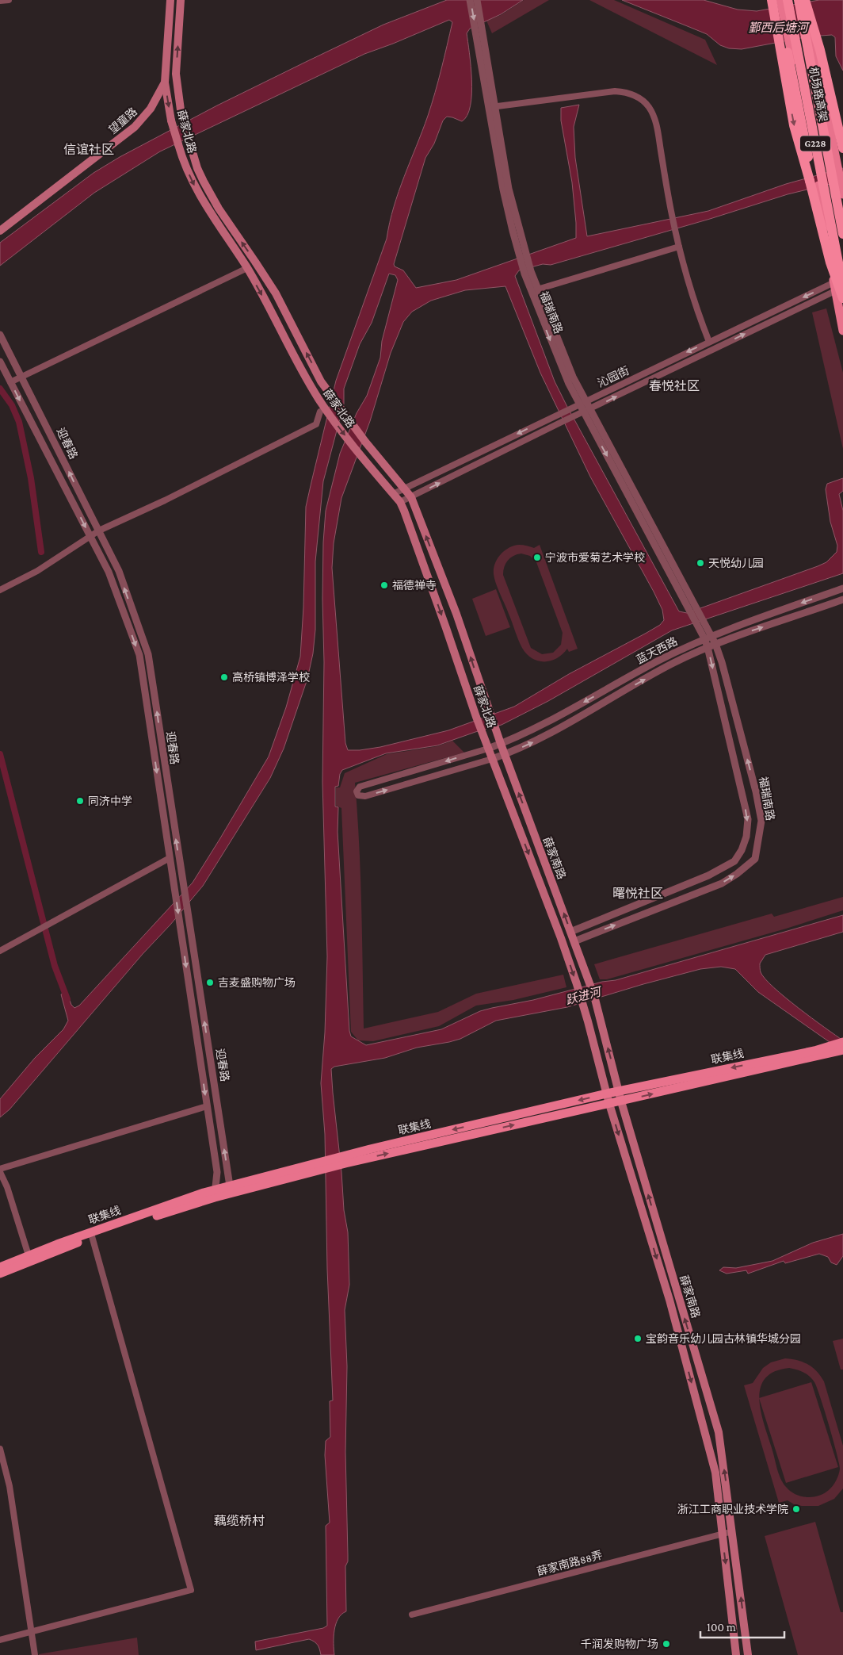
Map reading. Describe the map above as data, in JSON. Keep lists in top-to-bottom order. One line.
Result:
{"streets":{"highway":["机场路高架","G228"],"main road":["望童路","薛家北路","薛家南路","联集线"],"street":["福瑞南路","沁园街","迎春路","蓝天西路","薛家南路88弄"]},"crossings":[["机场路高架","沁园街"],["望童路","薛家北路"],["薛家北路","沁园街"],["薛家北路","蓝天西路"],["薛家北路","薛家南路"],["福瑞南路","沁园街"],["福瑞南路","蓝天西路"],["福瑞南路","薛家南路"],["迎春路","联集线"],["蓝天西路","薛家南路"],["薛家南路","联集线"],["薛家南路","薛家南路88弄"]],"districts":["信谊社区","春悦社区","曙悦社区","藕缆桥村"],"water":["鄞西后塘河","跃进河"],"places":["宁波市爱菊艺术学校","天悦幼儿园","福德禅寺","高桥镇博泽学校","同济中学","吉麦盛购物广场","宝韵音乐幼儿园古林镇华城分园","浙江工商职业技术学院","千润发购物广场"],"scale_bar":"100 m"}
